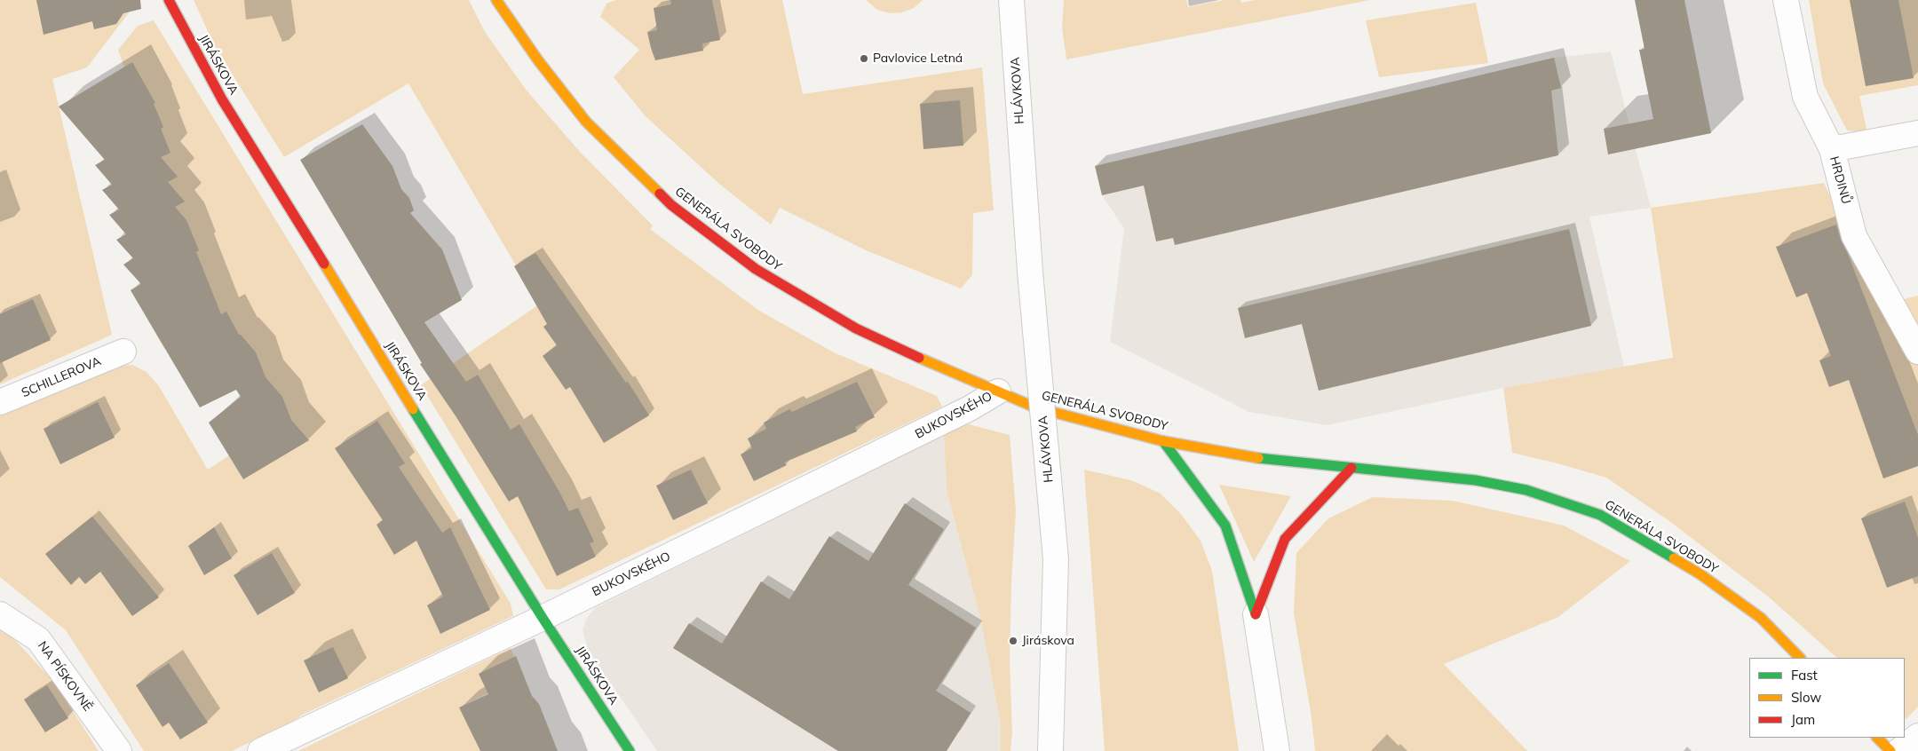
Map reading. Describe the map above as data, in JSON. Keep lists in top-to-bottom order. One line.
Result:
{"streets":{"main road":["JIRÁSKOVA","GENERÁLA SVOBODY"],"street":["HLÁVKOVA","HRDINŮ","SCHILLEROVA","BUKOVSKÉHO","NA PÍSKOVNĚ"]},"crossings":[["JIRÁSKOVA","BUKOVSKÉHO"],["GENERÁLA SVOBODY","BUKOVSKÉHO"]],"places":["Pavlovice Letná","Jiráskova"],"legend":["Fast","Slow","Jam"]}
